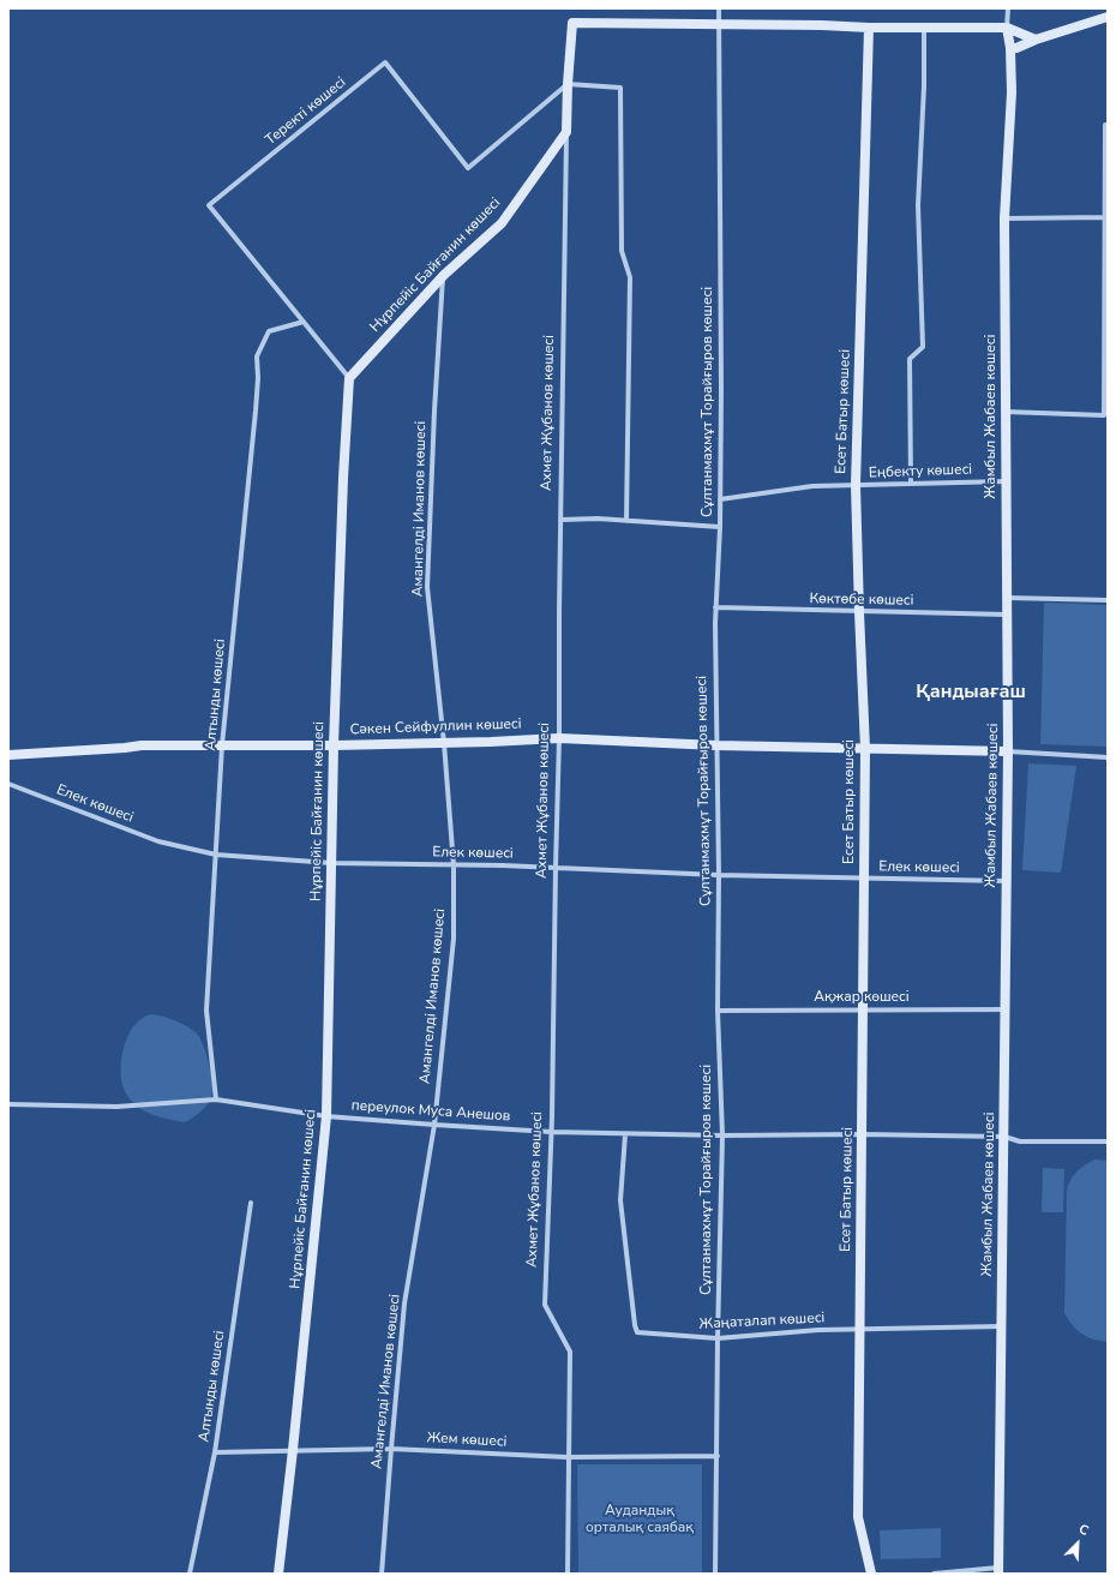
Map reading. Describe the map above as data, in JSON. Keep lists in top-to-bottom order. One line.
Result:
{"streets":{"street":["Теректі көшесі","Нұрпейіс Байғанин көшесі","Сұлтанмахмұт Торайғыров көшесі","Есет Батыр көшесі","Ахмет Жұбанов көшесі","Жамбыл Жабаев көшесі","Еңбекту көшесі","Амангелді Иманов көшесі","Көктөбе көшесі","Алтынды көшесі","Сәкен Сейфуллин көшесі","Елек көшесі","Ақжар көшесі","переулок Муса Анешов","Жаңаталап көшесі","Жем көшесі"]},"crossings":[["Теректі көшесі","Нұрпейіс Байғанин көшесі"],["Теректі көшесі","Ахмет Жұбанов көшесі"],["Теректі көшесі","Алтынды көшесі"],["Нұрпейіс Байғанин көшесі","Ахмет Жұбанов көшесі"],["Нұрпейіс Байғанин көшесі","Амангелді Иманов көшесі"],["Нұрпейіс Байғанин көшесі","Сәкен Сейфуллин көшесі"],["Нұрпейіс Байғанин көшесі","Елек көшесі"],["Нұрпейіс Байғанин көшесі","переулок Муса Анешов"],["Нұрпейіс Байғанин көшесі","Жем көшесі"],["Сұлтанмахмұт Торайғыров көшесі","Ахмет Жұбанов көшесі"],["Сұлтанмахмұт Торайғыров көшесі","Еңбекту көшесі"],["Сұлтанмахмұт Торайғыров көшесі","Көктөбе көшесі"],["Сұлтанмахмұт Торайғыров көшесі","Сәкен Сейфуллин көшесі"],["Сұлтанмахмұт Торайғыров көшесі","Елек көшесі"],["Сұлтанмахмұт Торайғыров көшесі","Ақжар көшесі"],["Сұлтанмахмұт Торайғыров көшесі","переулок Муса Анешов"],["Сұлтанмахмұт Торайғыров көшесі","Жаңаталап көшесі"],["Сұлтанмахмұт Торайғыров көшесі","Жем көшесі"],["Есет Батыр көшесі","Еңбекту көшесі"],["Есет Батыр көшесі","Көктөбе көшесі"],["Есет Батыр көшесі","Сәкен Сейфуллин көшесі"],["Есет Батыр көшесі","Елек көшесі"],["Есет Батыр көшесі","Ақжар көшесі"],["Есет Батыр көшесі","переулок Муса Анешов"],["Есет Батыр көшесі","Жаңаталап көшесі"],["Ахмет Жұбанов көшесі","Сәкен Сейфуллин көшесі"],["Ахмет Жұбанов көшесі","Елек көшесі"],["Ахмет Жұбанов көшесі","переулок Муса Анешов"],["Ахмет Жұбанов көшесі","Жем көшесі"],["Жамбыл Жабаев көшесі","Еңбекту көшесі"],["Жамбыл Жабаев көшесі","Көктөбе көшесі"],["Жамбыл Жабаев көшесі","Сәкен Сейфуллин көшесі"],["Жамбыл Жабаев көшесі","Елек көшесі"],["Жамбыл Жабаев көшесі","Ақжар көшесі"],["Жамбыл Жабаев көшесі","переулок Муса Анешов"],["Жамбыл Жабаев көшесі","Жаңаталап көшесі"],["Амангелді Иманов көшесі","Сәкен Сейфуллин көшесі"],["Амангелді Иманов көшесі","Елек көшесі"],["Амангелді Иманов көшесі","переулок Муса Анешов"],["Амангелді Иманов көшесі","Жем көшесі"],["Алтынды көшесі","Сәкен Сейфуллин көшесі"],["Алтынды көшесі","Елек көшесі"],["Алтынды көшесі","переулок Муса Анешов"],["Алтынды көшесі","Жем көшесі"],["переулок Муса Анешов","Жаңаталап көшесі"]],"districts":["Қандыағаш"],"parks":["Аудандық орталық саябақ"],"north":"top right"}
